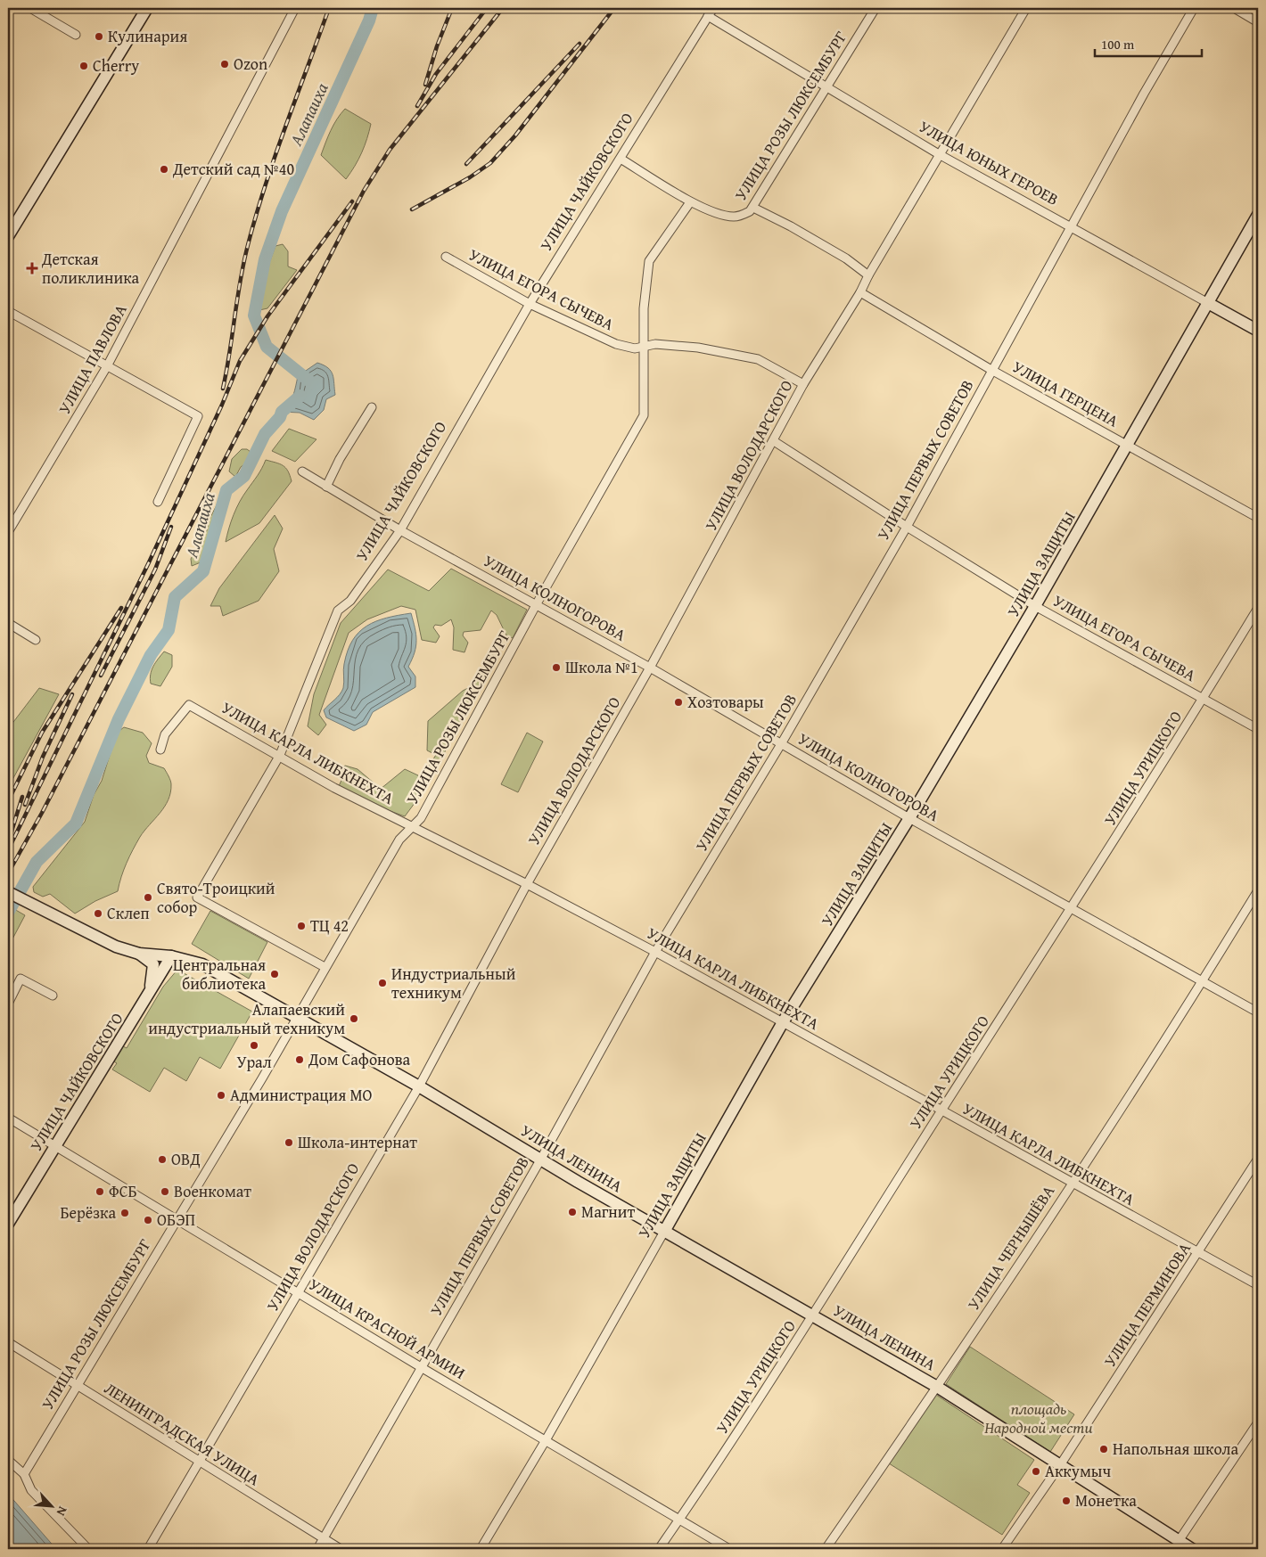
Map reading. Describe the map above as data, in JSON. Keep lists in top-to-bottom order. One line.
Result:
{"streets":{"street":["УЛИЦА РОЗЫ ЛЮКСЕМБУРГ","УЛИЦА ЮНЫХ ГЕРОЕВ","УЛИЦА ЧАЙКОВСКОГО","УЛИЦА ЕГОРА СЫЧЕВА","УЛИЦА ПАВЛОВА","УЛИЦА ГЕРЦЕНА","УЛИЦА ВОЛОДАРСКОГО","УЛИЦА ПЕРВЫХ СОВЕТОВ","УЛИЦА ЗАЩИТЫ","УЛИЦА КОЛНОГОРОВА","УЛИЦА КАРЛА ЛИБКНЕХТА","УЛИЦА УРИЦКОГО","УЛИЦА ЛЕНИНА","УЛИЦА ЧЕРНЫШЁВА","УЛИЦА ПЕРМИНОВА","УЛИЦА КРАСНОЙ АРМИИ","ЛЕНИНГРАДСКАЯ УЛИЦА"]},"crossings":[["УЛИЦА РОЗЫ ЛЮКСЕМБУРГ","УЛИЦА ЮНЫХ ГЕРОЕВ"],["УЛИЦА РОЗЫ ЛЮКСЕМБУРГ","УЛИЦА ЧАЙКОВСКОГО"],["УЛИЦА РОЗЫ ЛЮКСЕМБУРГ","УЛИЦА ЕГОРА СЫЧЕВА"],["УЛИЦА РОЗЫ ЛЮКСЕМБУРГ","УЛИЦА КОЛНОГОРОВА"],["УЛИЦА РОЗЫ ЛЮКСЕМБУРГ","УЛИЦА КАРЛА ЛИБКНЕХТА"],["УЛИЦА РОЗЫ ЛЮКСЕМБУРГ","УЛИЦА ЛЕНИНА"],["УЛИЦА РОЗЫ ЛЮКСЕМБУРГ","УЛИЦА КРАСНОЙ АРМИИ"],["УЛИЦА РОЗЫ ЛЮКСЕМБУРГ","ЛЕНИНГРАДСКАЯ УЛИЦА"],["УЛИЦА ЮНЫХ ГЕРОЕВ","УЛИЦА ЧАЙКОВСКОГО"],["УЛИЦА ЮНЫХ ГЕРОЕВ","УЛИЦА ВОЛОДАРСКОГО"],["УЛИЦА ЮНЫХ ГЕРОЕВ","УЛИЦА ПЕРВЫХ СОВЕТОВ"],["УЛИЦА ЮНЫХ ГЕРОЕВ","УЛИЦА ЗАЩИТЫ"],["УЛИЦА ЧАЙКОВСКОГО","УЛИЦА ЕГОРА СЫЧЕВА"],["УЛИЦА ЧАЙКОВСКОГО","УЛИЦА КОЛНОГОРОВА"],["УЛИЦА ЧАЙКОВСКОГО","УЛИЦА КАРЛА ЛИБКНЕХТА"],["УЛИЦА ЧАЙКОВСКОГО","УЛИЦА ЛЕНИНА"],["УЛИЦА ЧАЙКОВСКОГО","УЛИЦА КРАСНОЙ АРМИИ"],["УЛИЦА ЕГОРА СЫЧЕВА","УЛИЦА ВОЛОДАРСКОГО"],["УЛИЦА ЕГОРА СЫЧЕВА","УЛИЦА ПЕРВЫХ СОВЕТОВ"],["УЛИЦА ЕГОРА СЫЧЕВА","УЛИЦА ЗАЩИТЫ"],["УЛИЦА ЕГОРА СЫЧЕВА","УЛИЦА УРИЦКОГО"],["УЛИЦА ГЕРЦЕНА","УЛИЦА ВОЛОДАРСКОГО"],["УЛИЦА ГЕРЦЕНА","УЛИЦА ПЕРВЫХ СОВЕТОВ"],["УЛИЦА ГЕРЦЕНА","УЛИЦА ЗАЩИТЫ"],["УЛИЦА ВОЛОДАРСКОГО","УЛИЦА КОЛНОГОРОВА"],["УЛИЦА ВОЛОДАРСКОГО","УЛИЦА КАРЛА ЛИБКНЕХТА"],["УЛИЦА ВОЛОДАРСКОГО","УЛИЦА ЛЕНИНА"],["УЛИЦА ВОЛОДАРСКОГО","УЛИЦА КРАСНОЙ АРМИИ"],["УЛИЦА ВОЛОДАРСКОГО","ЛЕНИНГРАДСКАЯ УЛИЦА"],["УЛИЦА ПЕРВЫХ СОВЕТОВ","УЛИЦА КОЛНОГОРОВА"],["УЛИЦА ПЕРВЫХ СОВЕТОВ","УЛИЦА КАРЛА ЛИБКНЕХТА"],["УЛИЦА ПЕРВЫХ СОВЕТОВ","УЛИЦА ЛЕНИНА"],["УЛИЦА ПЕРВЫХ СОВЕТОВ","УЛИЦА КРАСНОЙ АРМИИ"],["УЛИЦА ПЕРВЫХ СОВЕТОВ","ЛЕНИНГРАДСКАЯ УЛИЦА"],["УЛИЦА ЗАЩИТЫ","УЛИЦА КОЛНОГОРОВА"],["УЛИЦА ЗАЩИТЫ","УЛИЦА КАРЛА ЛИБКНЕХТА"],["УЛИЦА ЗАЩИТЫ","УЛИЦА ЛЕНИНА"],["УЛИЦА ЗАЩИТЫ","УЛИЦА КРАСНОЙ АРМИИ"],["УЛИЦА КОЛНОГОРОВА","УЛИЦА УРИЦКОГО"],["УЛИЦА КОЛНОГОРОВА","УЛИЦА ЧЕРНЫШЁВА"],["УЛИЦА КАРЛА ЛИБКНЕХТА","УЛИЦА УРИЦКОГО"],["УЛИЦА КАРЛА ЛИБКНЕХТА","УЛИЦА ЧЕРНЫШЁВА"],["УЛИЦА КАРЛА ЛИБКНЕХТА","УЛИЦА ПЕРМИНОВА"],["УЛИЦА УРИЦКОГО","УЛИЦА ЛЕНИНА"],["УЛИЦА УРИЦКОГО","УЛИЦА КРАСНОЙ АРМИИ"],["УЛИЦА ЛЕНИНА","УЛИЦА ЧЕРНЫШЁВА"],["УЛИЦА ЛЕНИНА","УЛИЦА ПЕРМИНОВА"]],"water":["Алапаиха"],"parks":["площадь Народной мести"],"places":{"other":["Кулинария","Ozon","Cherry","Детский сад №40","Школа №1","Хозтовары","Свято-Троицкий собор","Склеп","ТЦ 42","Центральная библиотека","Индустриальный техникум","Алапаевский индустриальный техникум","Урал","Дом Сафонова","Администрация МО","Школа-интернат","ОВД","ФСБ","Военкомат","Магнит","Берёзка","ОБЭП","Напольная школа","Аккумыч","Монетка"],"health":["Детская поликлиника"]},"scale_bar":"100 m","north":"bottom right"}
